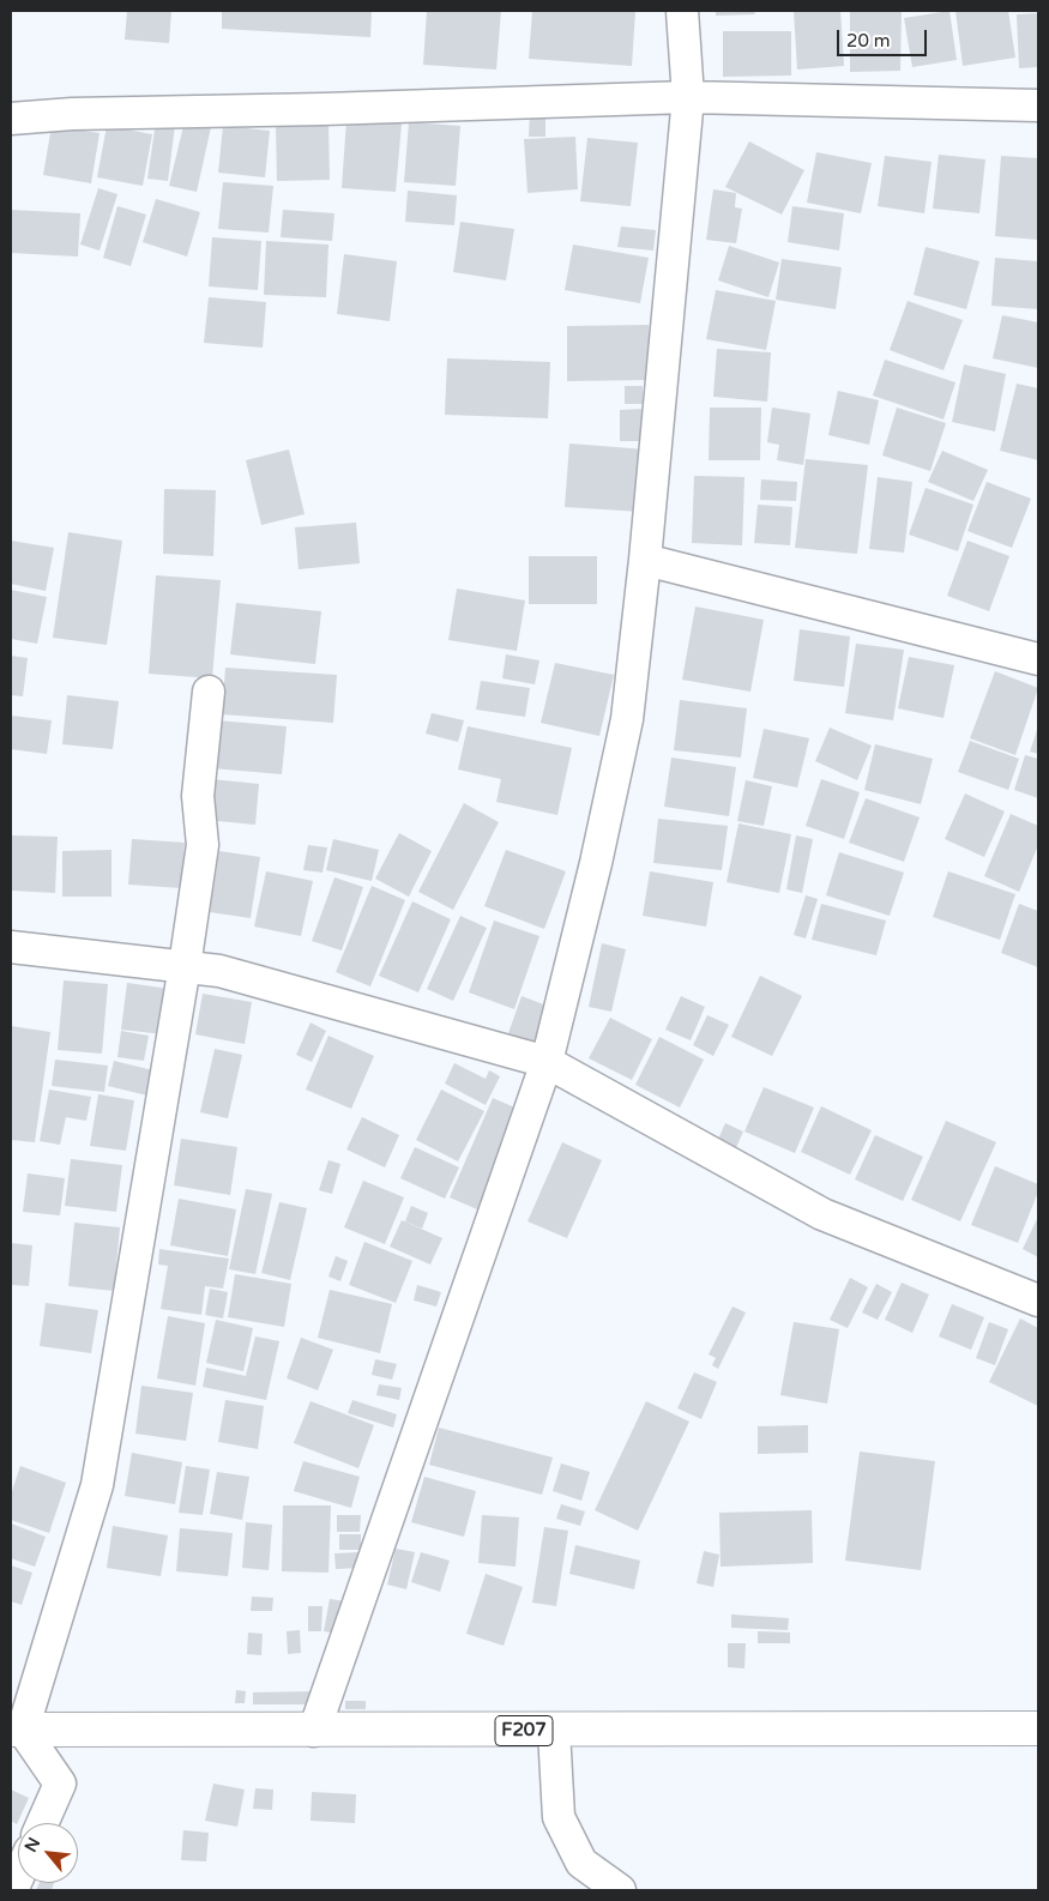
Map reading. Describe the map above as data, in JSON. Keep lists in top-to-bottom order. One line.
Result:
{"streets":{"main road":["F207"]},"scale_bar":"20 m","north":"top left"}
